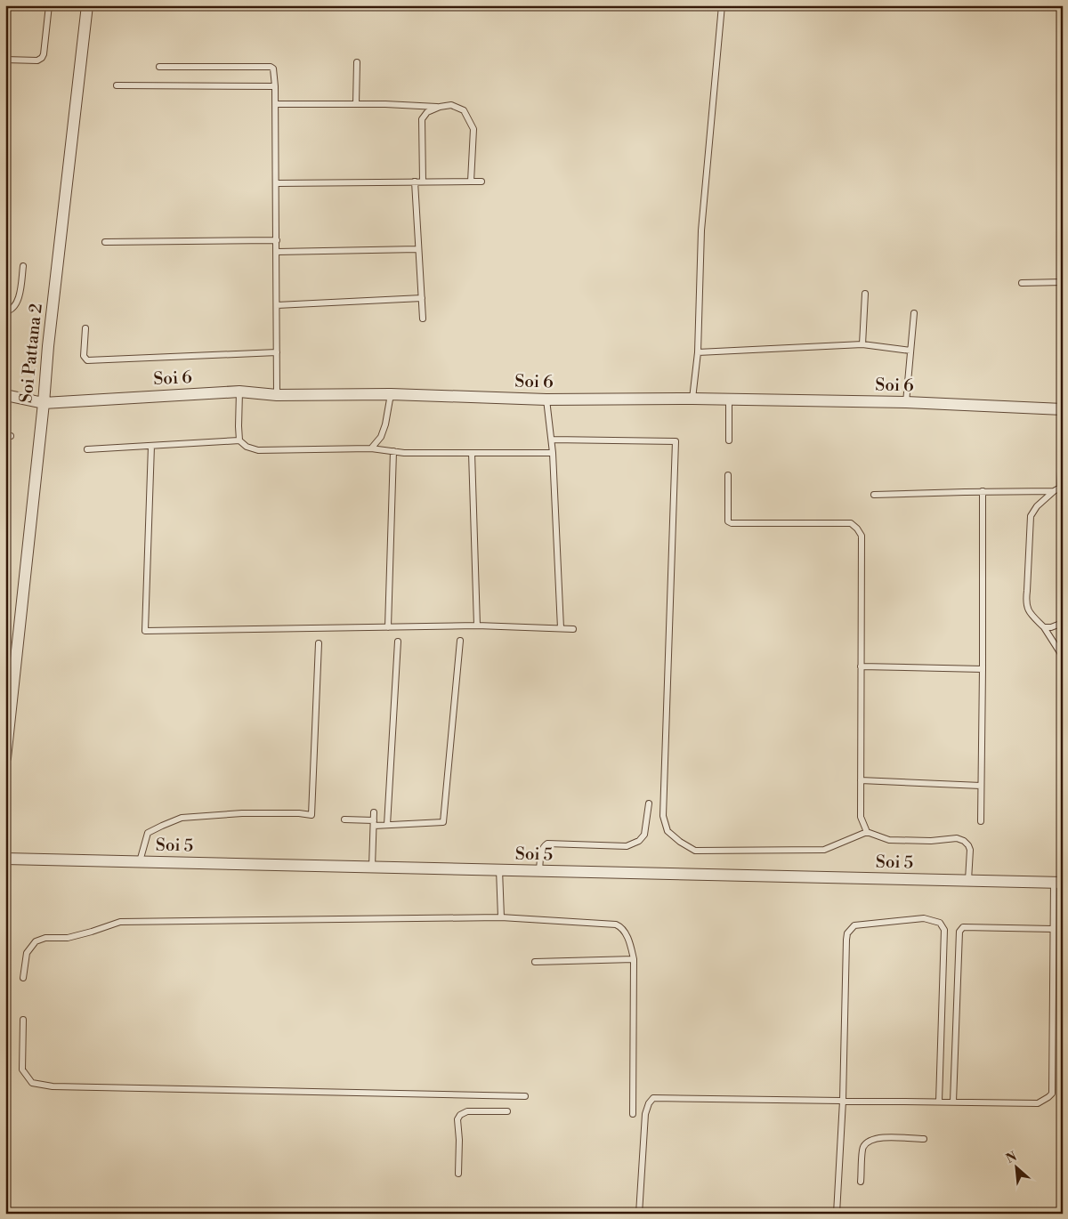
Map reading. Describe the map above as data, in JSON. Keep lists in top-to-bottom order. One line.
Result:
{"streets":{"street":["Soi Pattana 2","Soi 6","Soi 5"]},"crossings":[["Soi Pattana 2","Soi 6"]],"north":"top left"}
